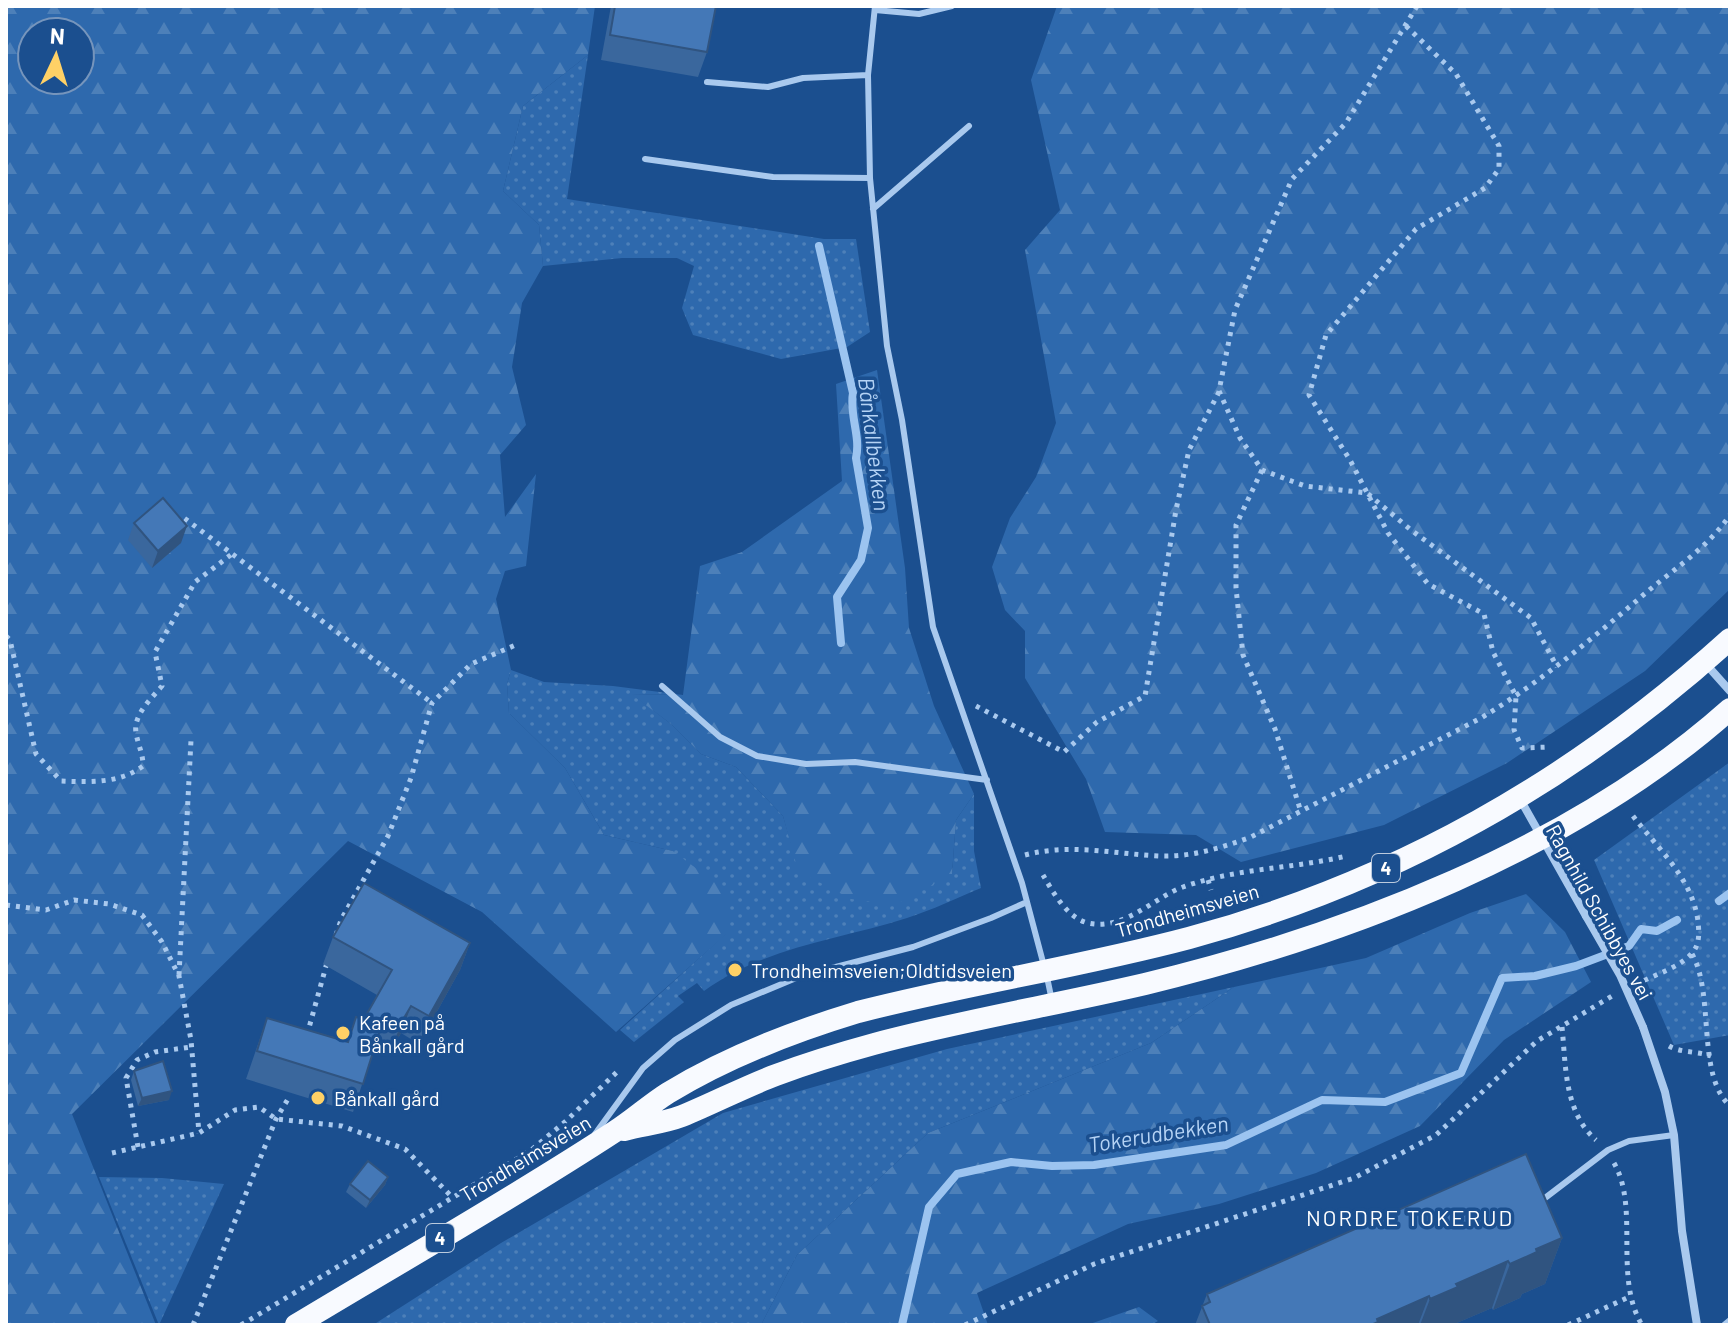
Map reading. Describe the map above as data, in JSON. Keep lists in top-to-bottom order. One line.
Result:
{"streets":{"highway":["4","Trondheimsveien"],"street":["Ragnhild Schibbyes vei"]},"crossings":[["Trondheimsveien","Ragnhild Schibbyes vei"]],"districts":["NORDRE TOKERUD"],"water":["Bånkallbekken","Tokerudbekken"],"places":["Trondheimsveien;Oldtidsveien","Kafeen på Bånkall gård","Bånkall gård"],"north":"top"}
